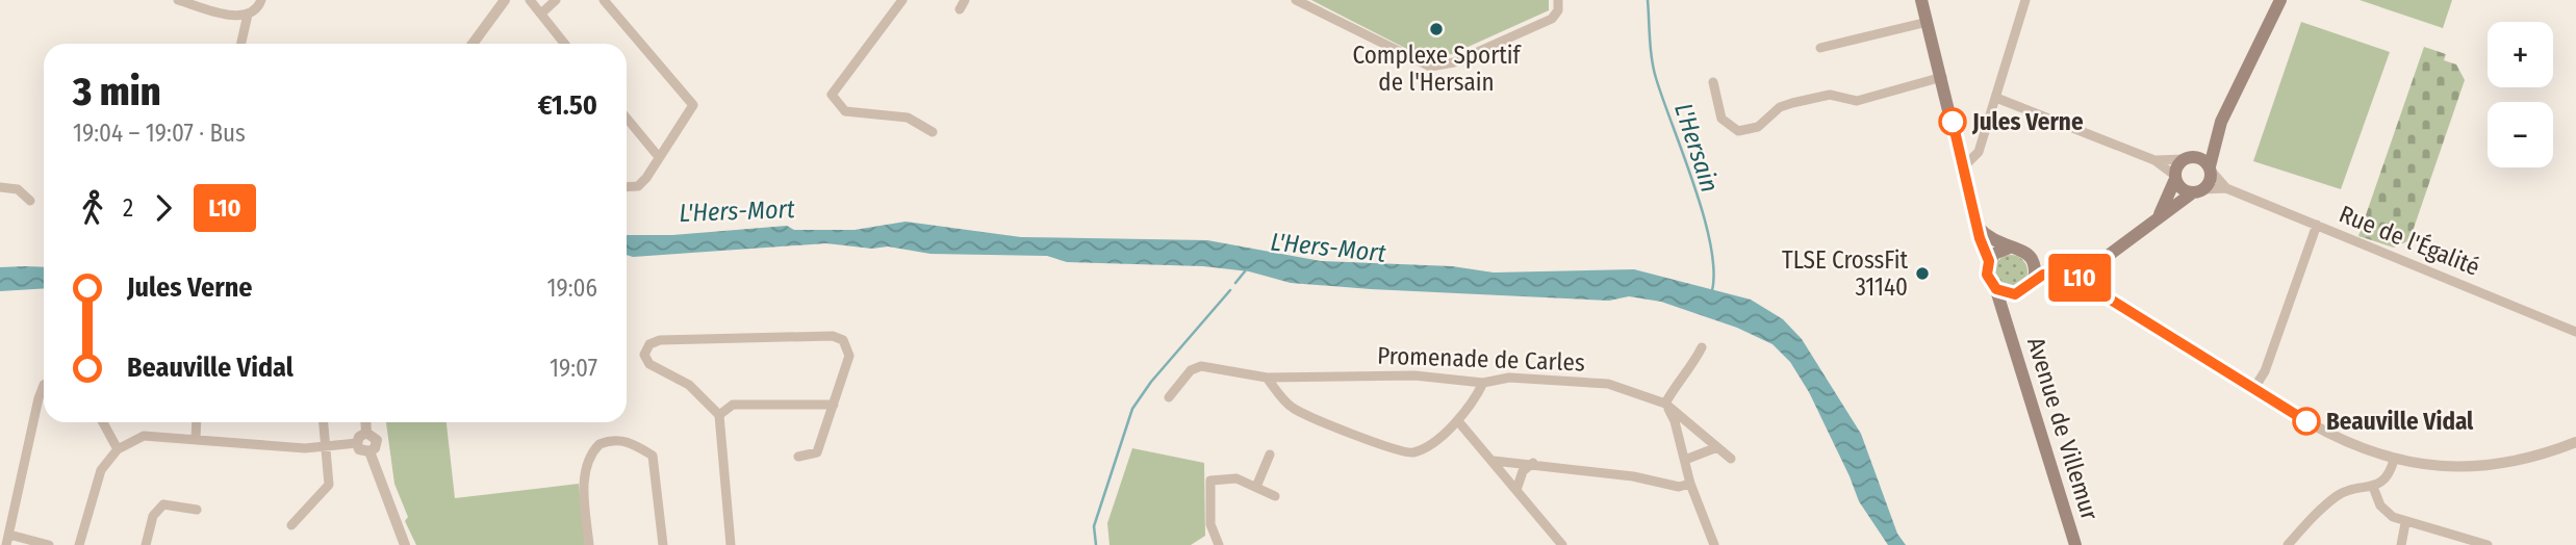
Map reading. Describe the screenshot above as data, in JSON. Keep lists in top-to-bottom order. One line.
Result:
{"streets":{"main road":["Avenue de Villemur"],"street":["Rue de l'Égalité","Promenade de Carles"]},"water":["L'Hersain","L'Hers-Mort"],"places":["Complexe Sportif de l'Hersain","Jules Verne","TLSE CrossFit 31140","Beauville Vidal"],"lines":["bus line L10"],"page":{"on_map":"L10","map_buttons":["+","−"],"heading":["3 min","19:04 – 19:07 · Bus","€1.50"],"legs":["2","L10"],"list":[{"name":"Jules Verne","value":"19:06"},{"name":"Beauville Vidal","value":"19:07"}]}}
